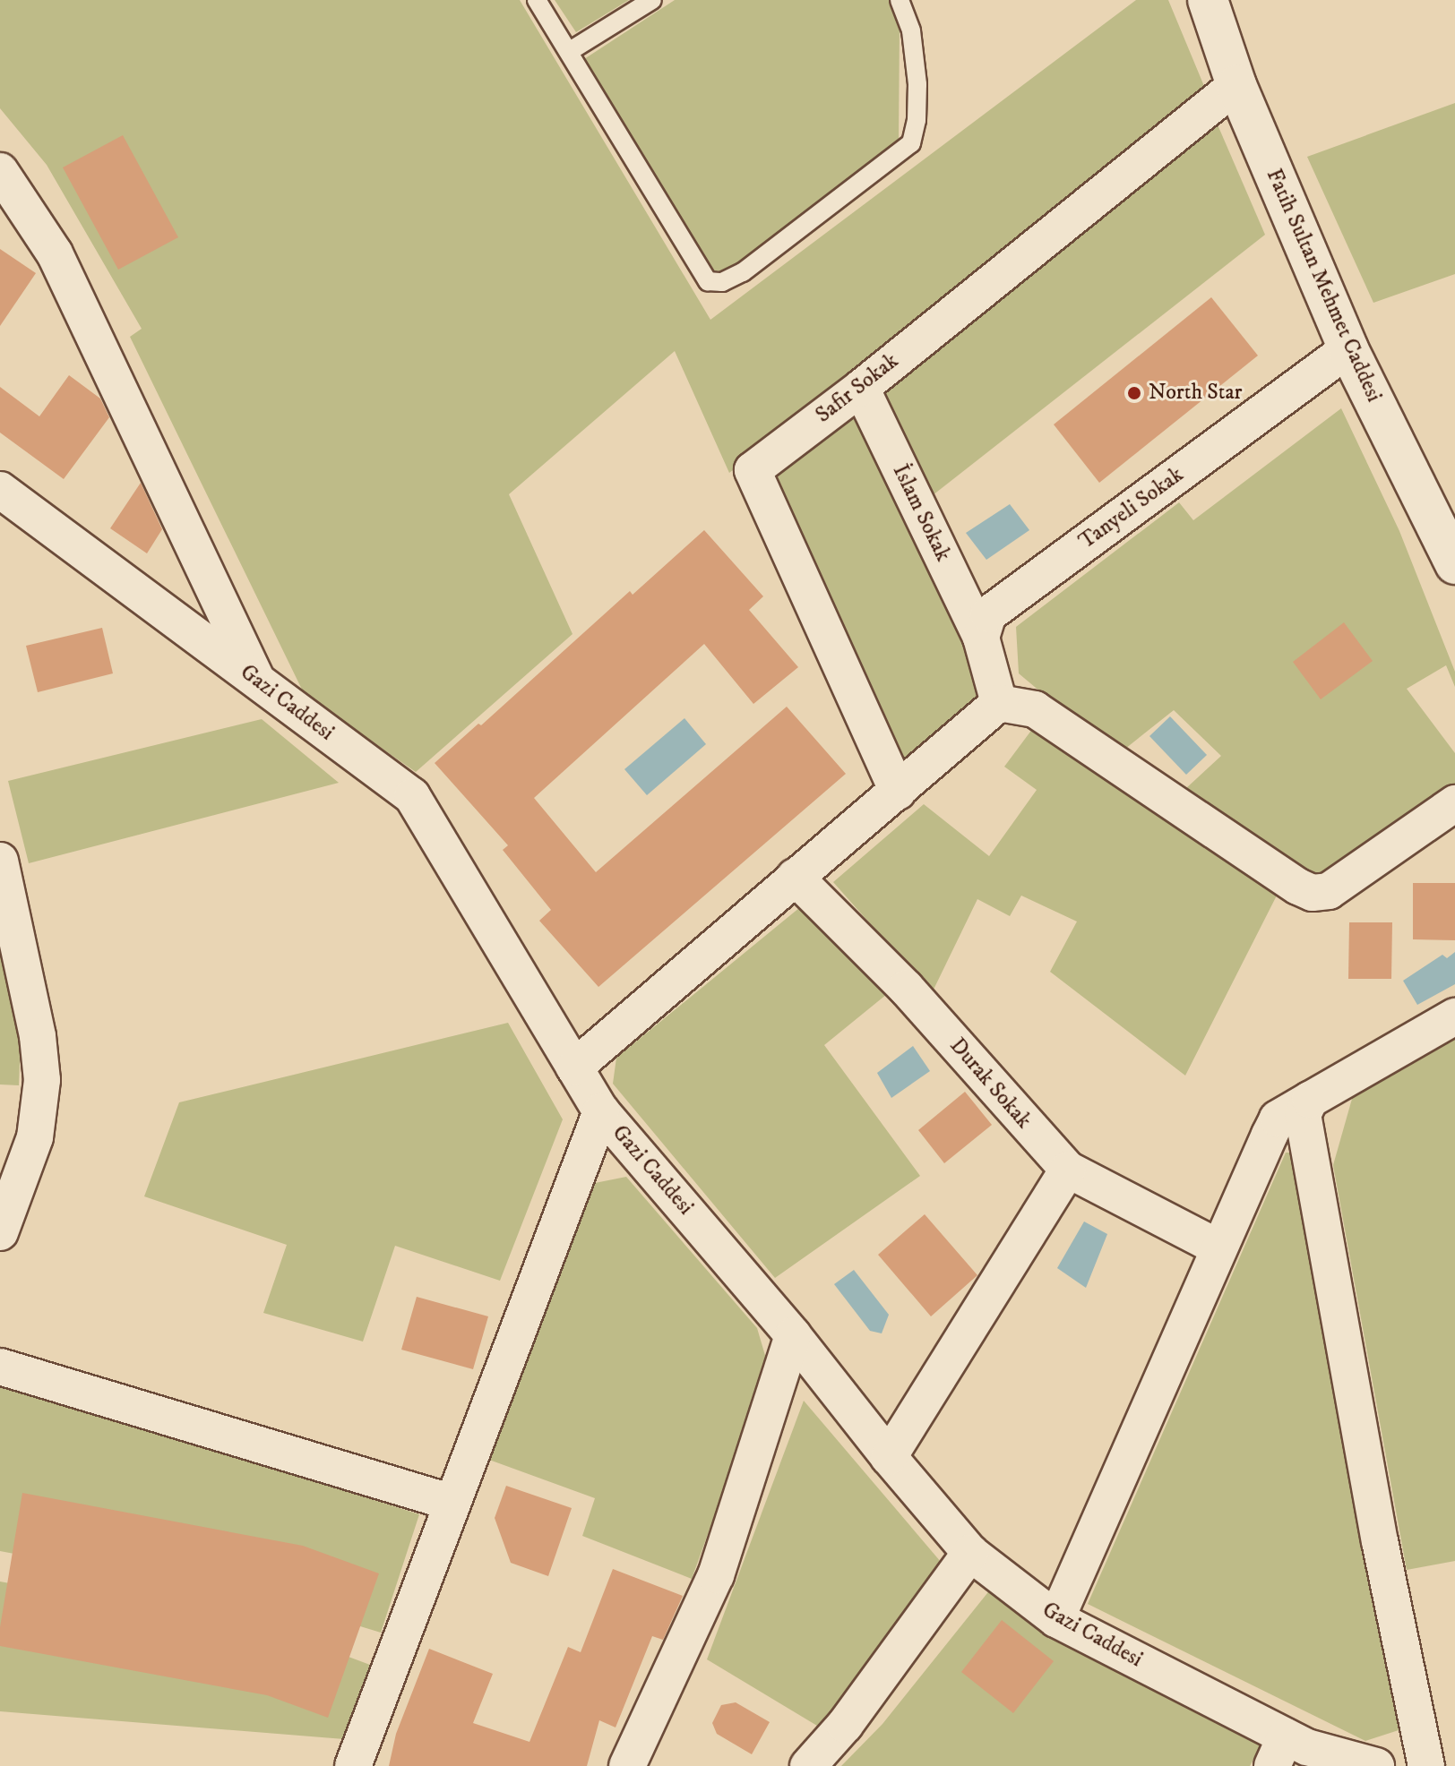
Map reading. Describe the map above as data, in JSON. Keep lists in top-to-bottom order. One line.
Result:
{"streets":{"street":["Fatih Sultan Mehmet Caddesi","Safir Sokak","Tanyeli Sokak","İslam Sokak","Gazi Caddesi","Durak Sokak"]},"crossings":[["Fatih Sultan Mehmet Caddesi","Safir Sokak"],["Fatih Sultan Mehmet Caddesi","Tanyeli Sokak"],["Safir Sokak","İslam Sokak"],["Tanyeli Sokak","İslam Sokak"]],"places":["North Star"]}
